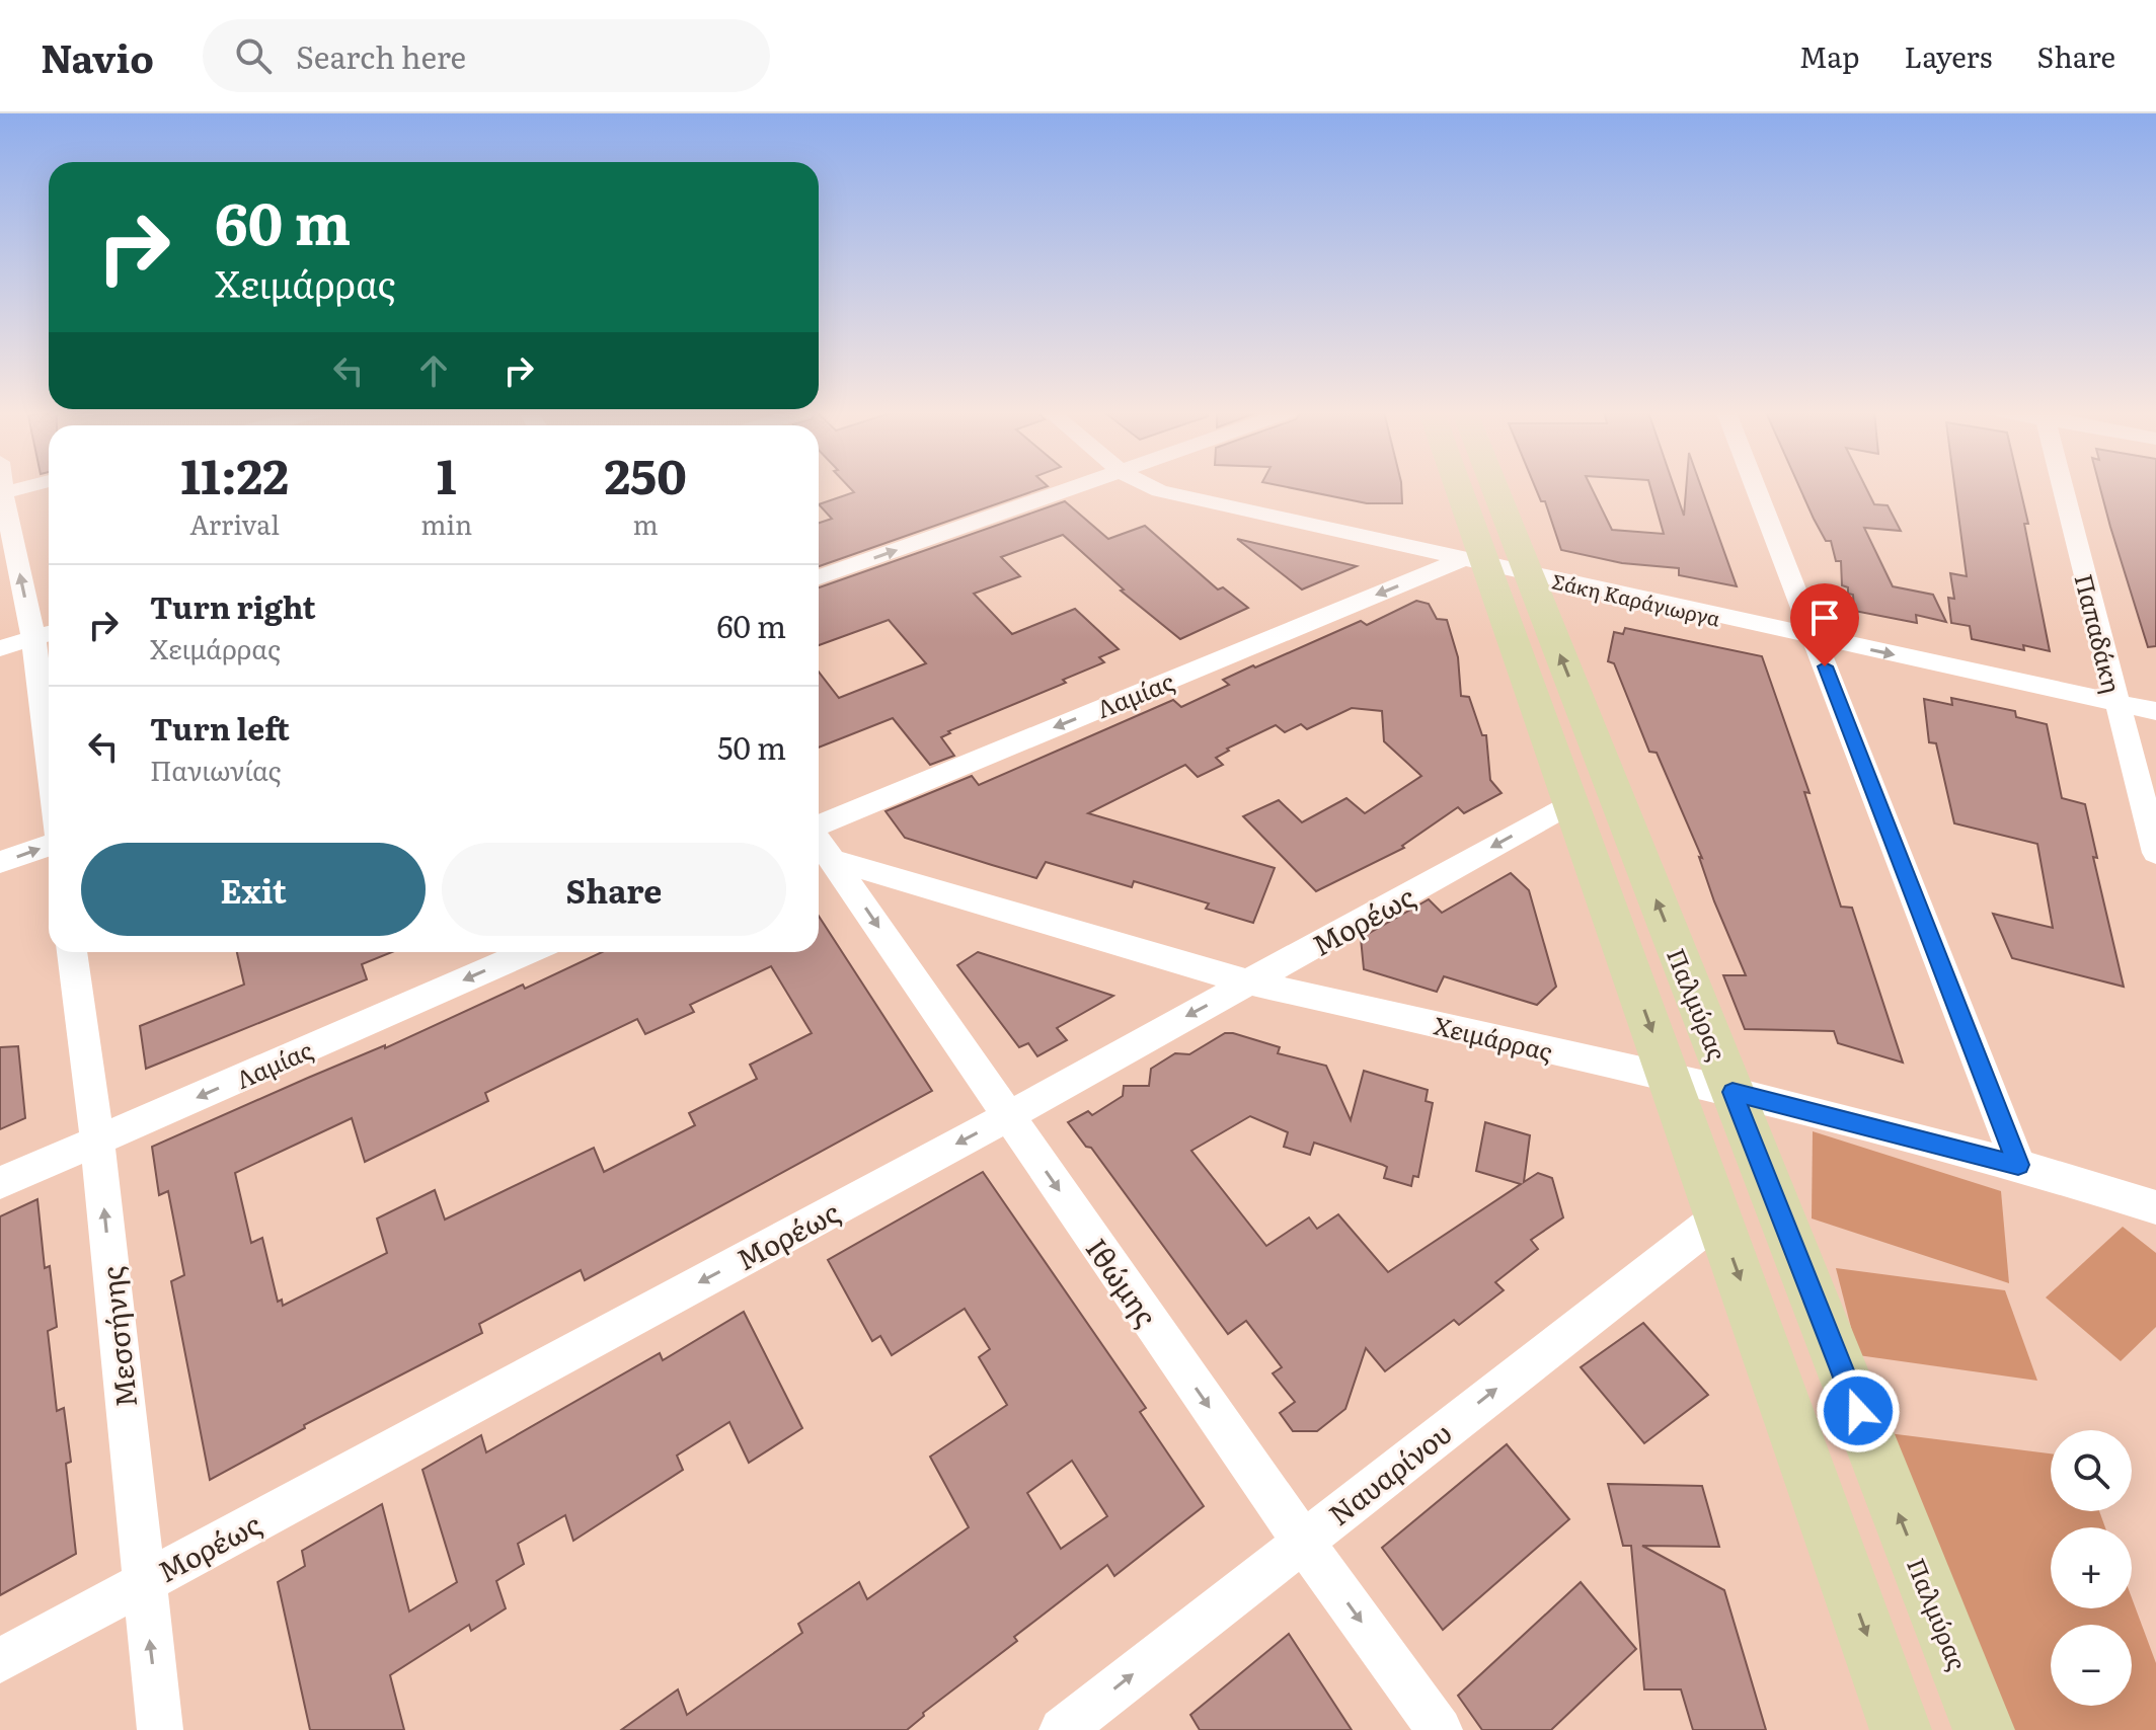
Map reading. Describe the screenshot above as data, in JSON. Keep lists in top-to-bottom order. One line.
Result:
{"streets":{"main road":["Παλμύρας"],"street":["Σάκη Καράγιωργα","Παπαδάκη","Λαμίας","Μορέως","Χειμάρρας","Ιθώμης","Μεσσήνης","Ναυαρίνου"]},"crossings":[["Σάκη Καράγιωργα","Παπαδάκη"],["Σάκη Καράγιωργα","Λαμίας"],["Σάκη Καράγιωργα","Παλμύρας"],["Λαμίας","Παλμύρας"],["Λαμίας","Μεσσήνης"],["Μορέως","Παλμύρας"],["Μορέως","Χειμάρρας"],["Μορέως","Ιθώμης"],["Μορέως","Μεσσήνης"],["Παλμύρας","Χειμάρρας"],["Παλμύρας","Ναυαρίνου"],["Χειμάρρας","Ιθώμης"],["Ιθώμης","Ναυαρίνου"]],"one_way":["Λαμίας","Μορέως","Ιθώμης","Μεσσήνης","Ναυαρίνου"],"page":{"header":"Navio","search":"Search here","nav":["Map","Layers","Share"],"turn":["60 m","Χειμάρρας"],"eta":["11:22","Arrival","1","min","250","m"],"list":[{"name":"Turn right","note":"Χειμάρρας","value":"60 m"},{"name":"Turn left","note":"Πανιωνίας","value":"50 m"}],"buttons":["Exit","Share"],"map_buttons":["+","−"]}}
